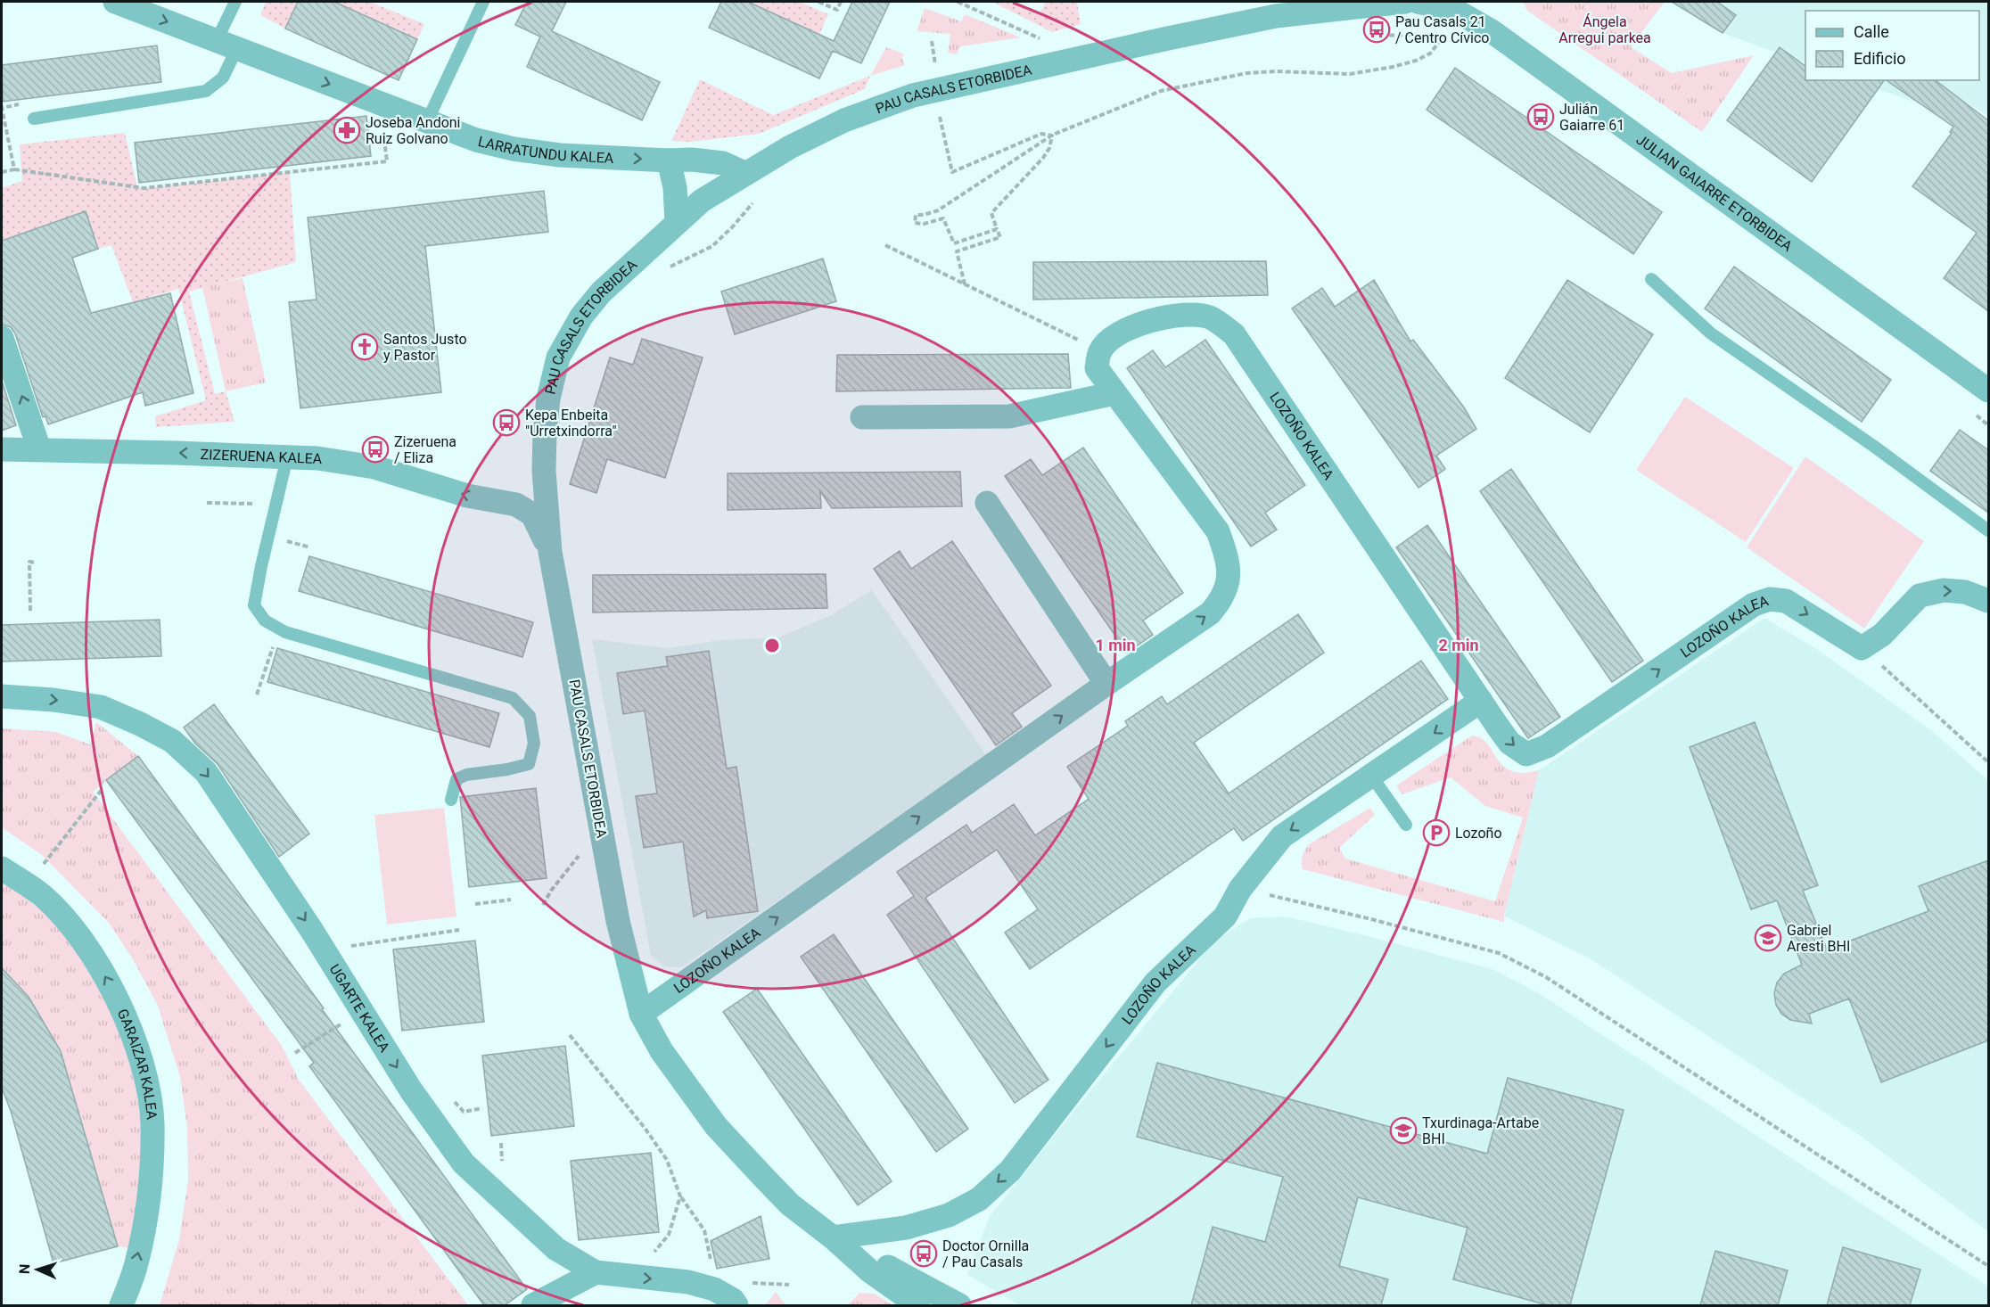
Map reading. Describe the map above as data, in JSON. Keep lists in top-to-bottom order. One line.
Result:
{"streets":{"street":["PAU CASALS ETORBIDEA","LARRATUNDU KALEA","JULIAN GAIARRE ETORBIDEA","LOZOÑO KALEA","ZIZERUENA KALEA","UGARTE KALEA","GARAIZAR KALEA"]},"crossings":[["PAU CASALS ETORBIDEA","LARRATUNDU KALEA"],["PAU CASALS ETORBIDEA","LOZOÑO KALEA"]],"one_way":["LARRATUNDU KALEA","ZIZERUENA KALEA","UGARTE KALEA","GARAIZAR KALEA"],"parks":["Ángela Arregui parkea"],"places":{"bus stop":["Pau Casals 21 / Centro Cívico","Julián Gaiarre 61","Kepa Enbeita \"Urretxindorra\"","Zizeruena / Eliza","Doctor Ornilla / Pau Casals"],"pharmacy":["Joseba Andoni Ruiz Golvano"],"church":["Santos Justo y Pastor"],"parking":["Lozoño"],"school or university":["Gabriel Aresti BHI","Txurdinaga-Artabe BHI"]},"legend":["Calle","Edificio"],"north":"left","rings":["1 min","2 min"]}
